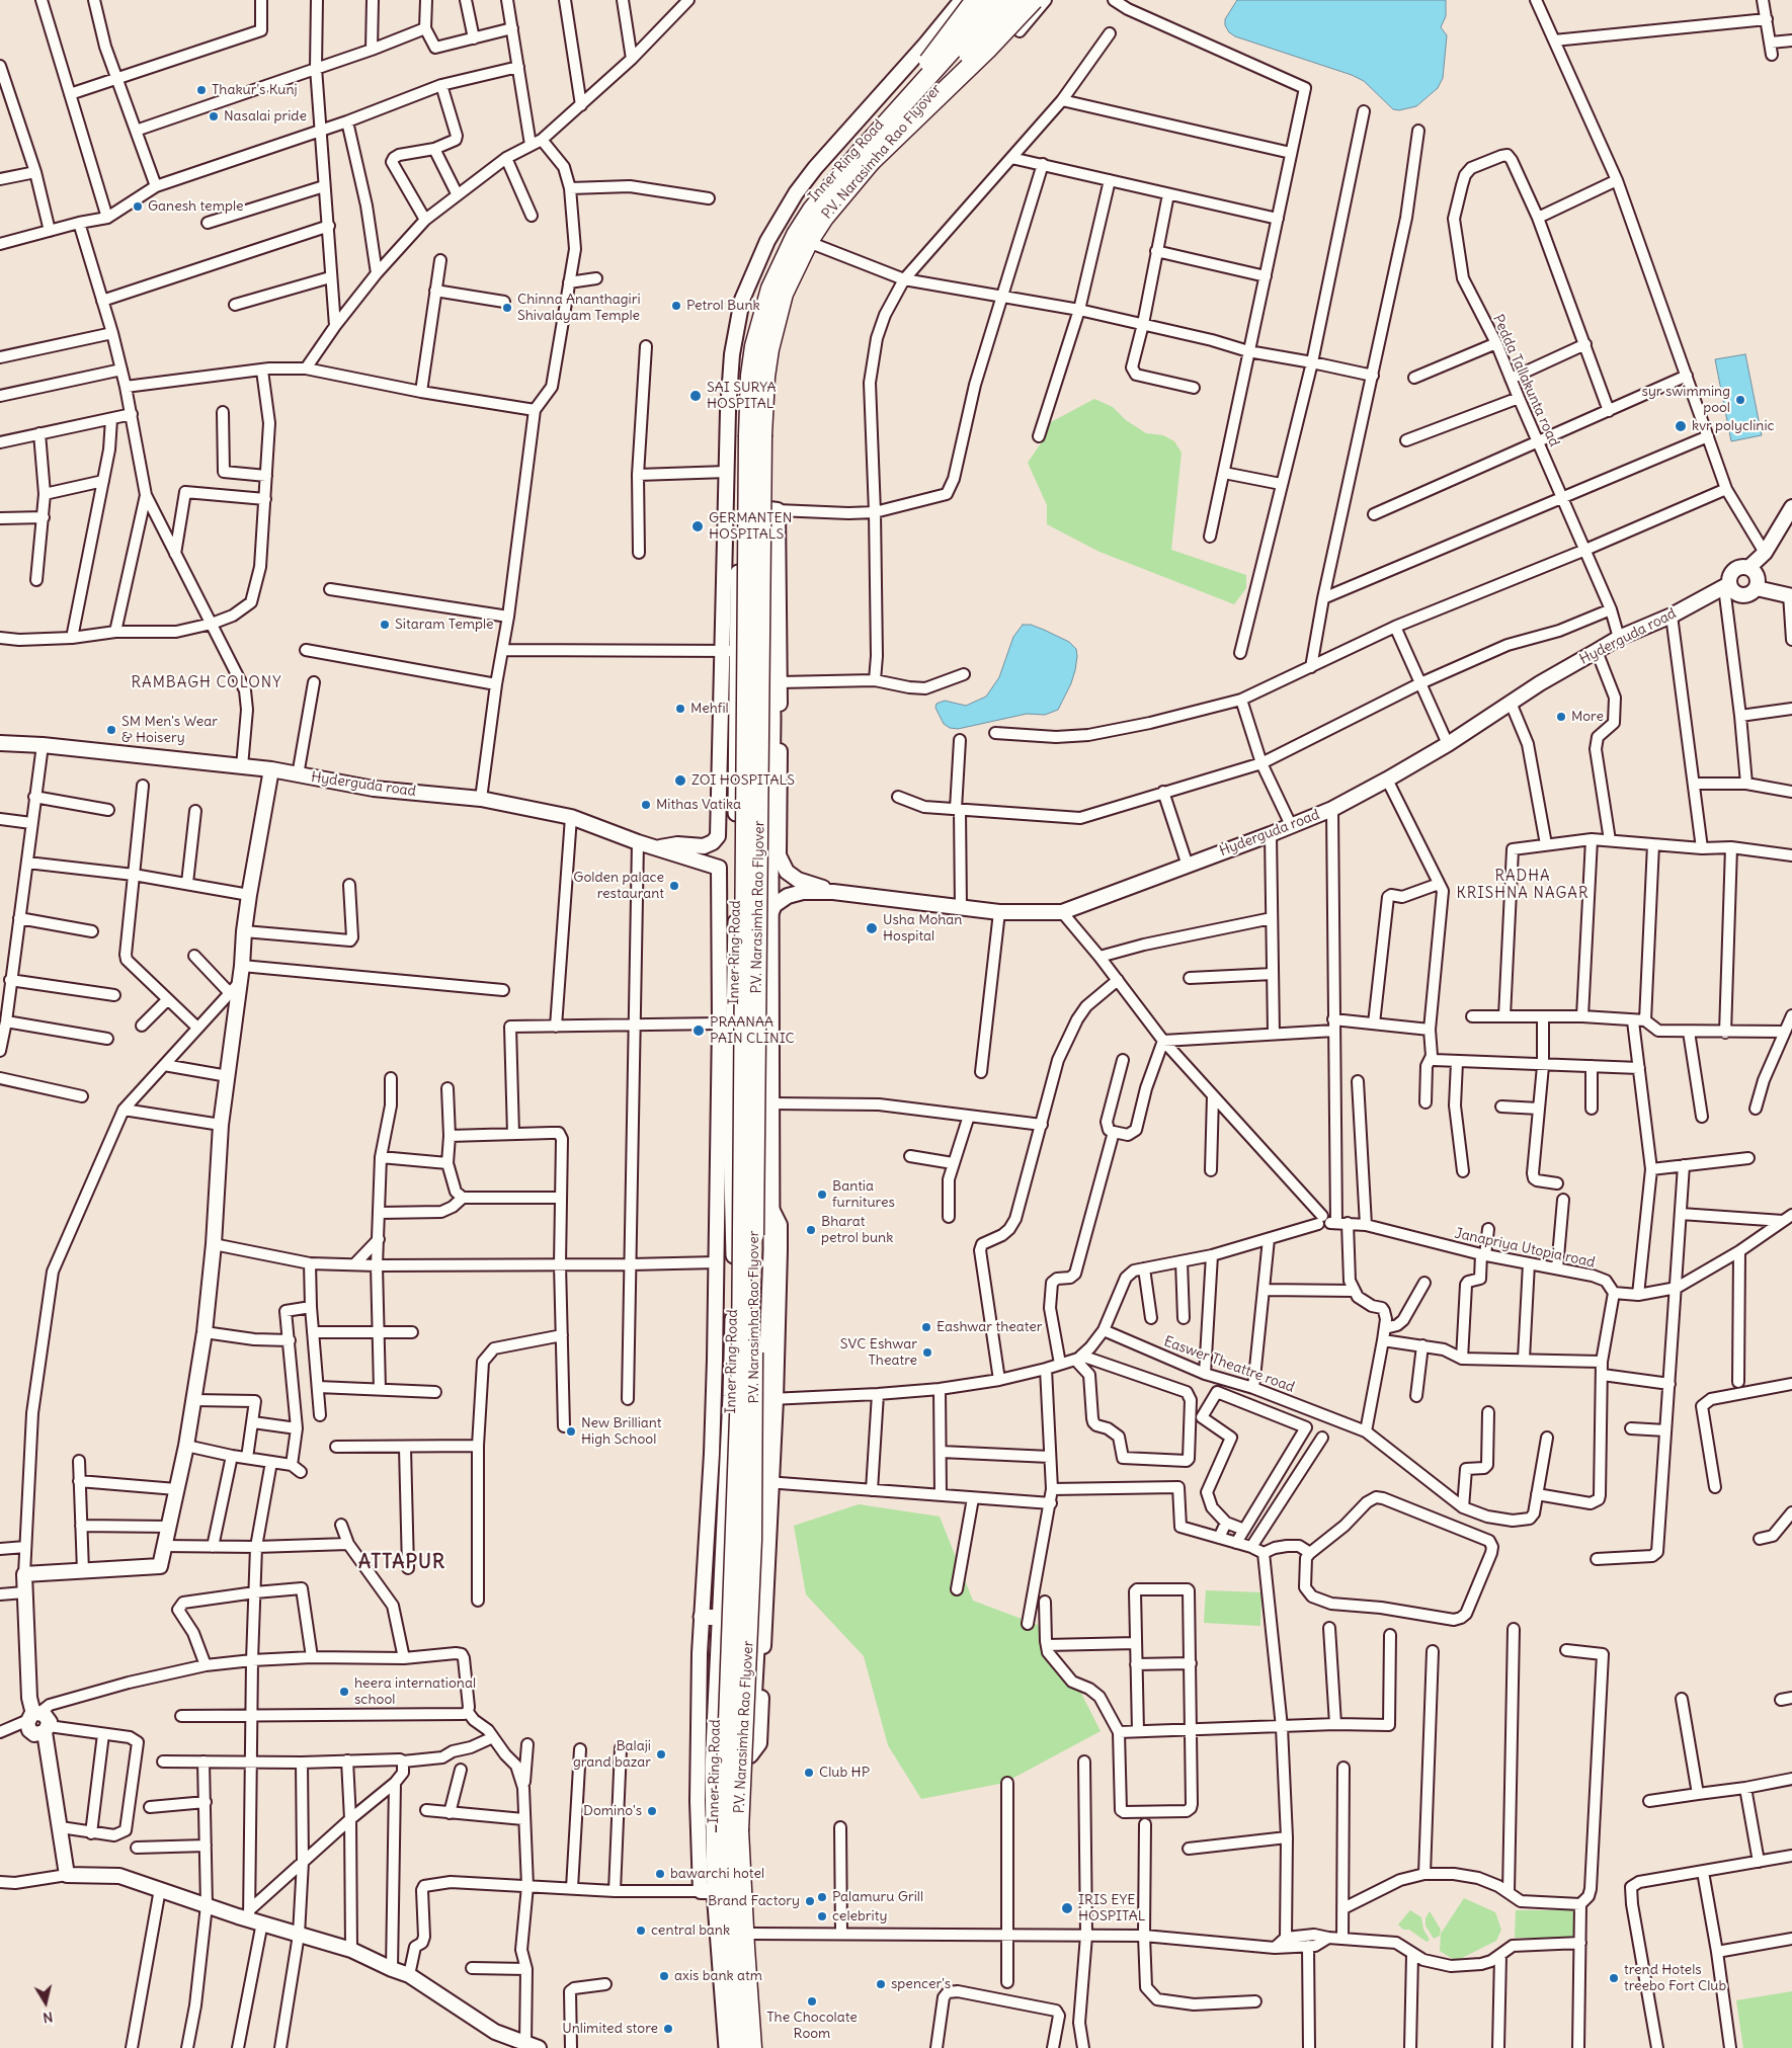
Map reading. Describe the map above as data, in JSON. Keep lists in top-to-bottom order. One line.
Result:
{"streets":{"highway":["P.V. Narasimha Rao Flyover"],"main road":["Inner Ring Road"],"street":["Pedda Tallakunta road","Hyderguda road","Janapriya Utopia road","Easwer Theattre road"]},"crossings":[["P.V. Narasimha Rao Flyover","Inner Ring Road"],["Inner Ring Road","Hyderguda road"],["Pedda Tallakunta road","Hyderguda road"]],"districts":["RAMBAGH COLONY","RADHA KRISHNA NAGAR","ATTAPUR"],"places":["Thakur's Kunj","Nasalai pride","Ganesh temple","Petrol Bunk","Chinna Ananthagiri Shivalayam Temple","SAI SURYA HOSPITAL","syr swimming pool","kvr polyclinic","GERMANTEN HOSPITALS","Sitaram Temple","Mehfil","More","SM Men's Wear & Hoisery","ZOI HOSPITALS","Mithas Vatika","Golden palace restaurant","Usha Mohan Hospital","PRAANAA PAIN CLINIC","Bantia furnitures","Bharat petrol bunk","Eashwar theater","SVC Eshwar Theatre","New Brilliant High School","heera international school","Balaji grand bazar","Club HP","Domino's","bawarchi hotel","Palamuru Grill","Brand Factory","IRIS EYE HOSPITAL","celebrity","central bank","axis bank atm","trend Hotels treebo Fort Club","spencer's","The Chocolate Room","Unlimited store"],"north":"bottom"}
